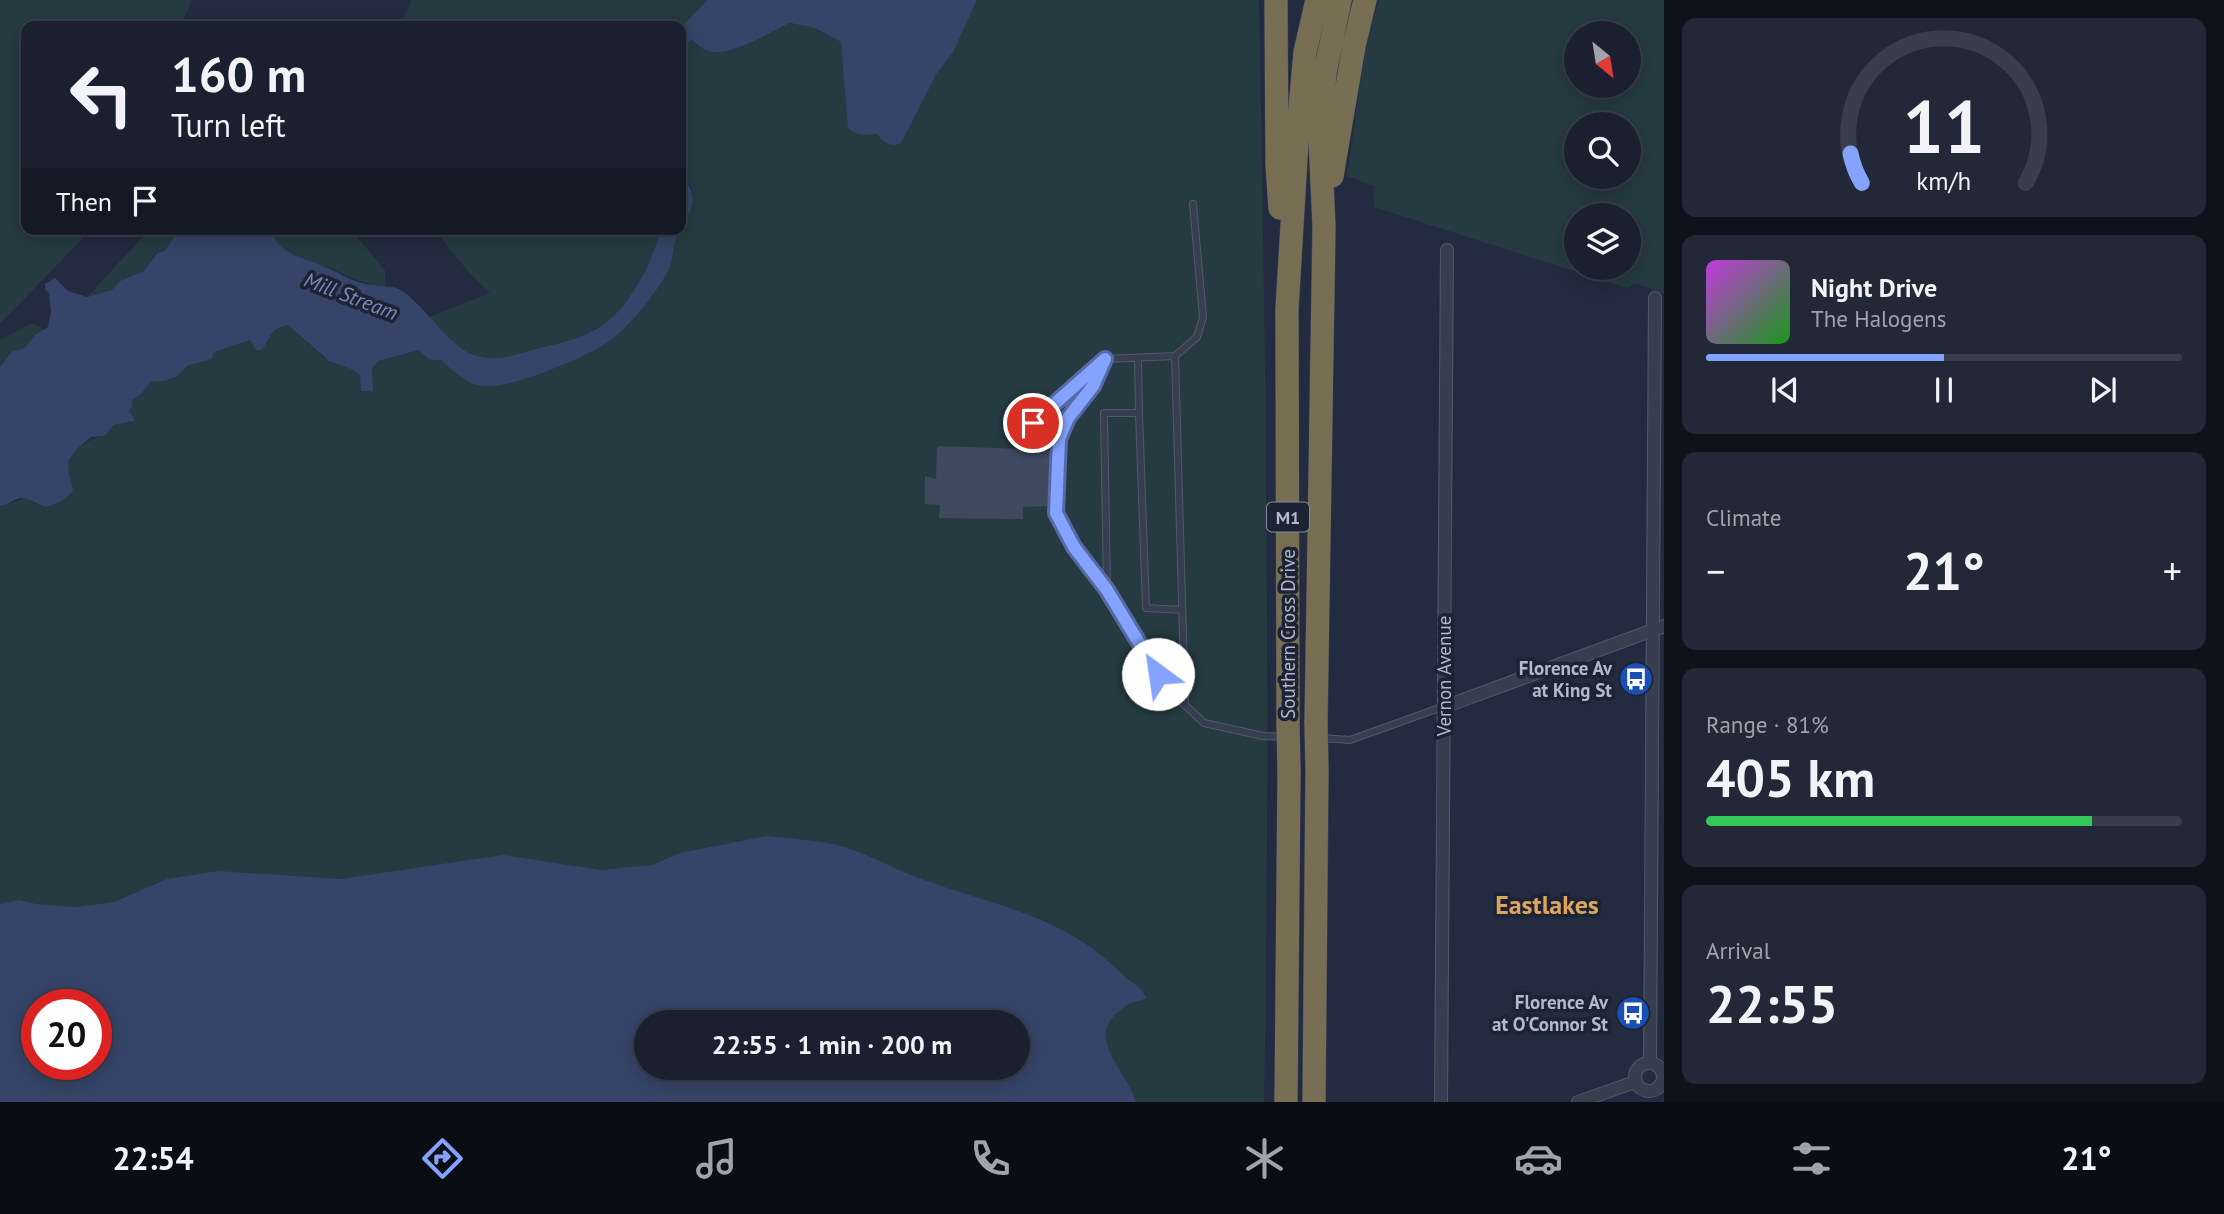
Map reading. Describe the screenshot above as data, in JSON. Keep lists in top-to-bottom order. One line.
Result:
{"streets":{"highway":["M1","Southern Cross Drive"],"street":["Vernon Avenue"]},"districts":["Eastlakes"],"water":["Mill Stream"],"places":{"bus stop":["Florence Av at King St","Florence Av at O'Connor St"]},"north":"bottom right","page":{"turn":["160 m","Turn left"],"then":"Then","song":["Night Drive","The Halogens"],"tile":["Climate",["Range · 81%","405 km"],["Arrival","22:55"]],"heat":["−","21°","+"],"limit":"20","trip":"22:55 · 1 min · 200 m","tabs":["22:54","21°"],"gauge":["11","km/h"]}}
